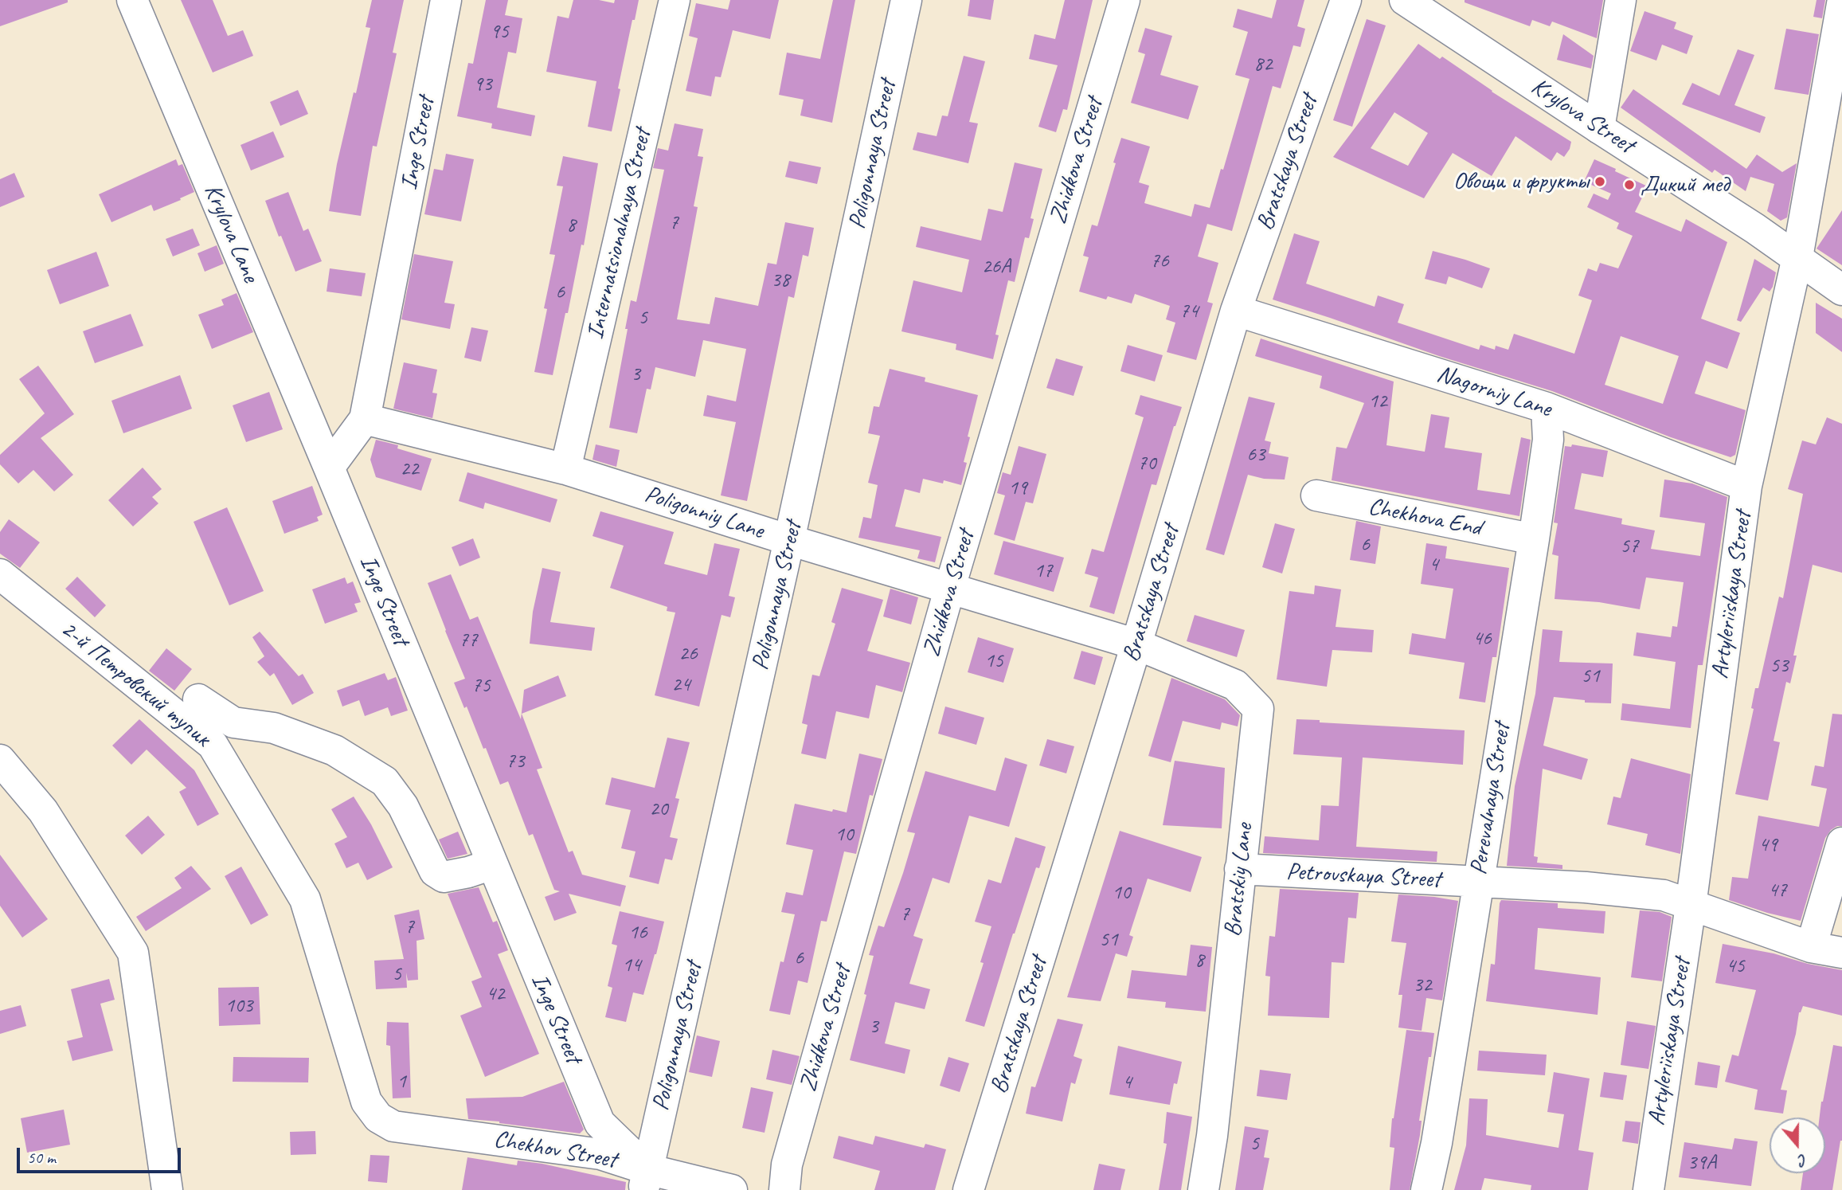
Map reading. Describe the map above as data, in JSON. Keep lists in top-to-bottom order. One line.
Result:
{"streets":{"street":["Krylova Street","Inge Street","Poligonnaya Street","Zhidkova Street","Bratskaya Street","Krylova Lane","Internatsionalnaya Street","Nagorniy Lane","Poligonniy Lane","Chekhova End","Artyleriiskaya Street","2-й Петровский тупик","Perevalnaya Street","Petrovskaya Street","Bratskiy Lane","Chekhov Street"]},"crossings":[["Krylova Street","Artyleriiskaya Street"],["Inge Street","Poligonnaya Street"],["Inge Street","Krylova Lane"],["Inge Street","Poligonniy Lane"],["Inge Street","Chekhov Street"],["Poligonnaya Street","Poligonniy Lane"],["Poligonnaya Street","Chekhov Street"],["Zhidkova Street","Poligonniy Lane"],["Bratskaya Street","Nagorniy Lane"],["Bratskaya Street","Poligonniy Lane"],["Bratskaya Street","Bratskiy Lane"],["Internatsionalnaya Street","Poligonniy Lane"],["Nagorniy Lane","Artyleriiskaya Street"],["Nagorniy Lane","Perevalnaya Street"],["Poligonniy Lane","Bratskiy Lane"],["Chekhova End","Perevalnaya Street"],["Artyleriiskaya Street","Petrovskaya Street"],["2-й Петровский тупик","Chekhov Street"],["Perevalnaya Street","Petrovskaya Street"],["Petrovskaya Street","Bratskiy Lane"]],"places":["Овощи и фрукты","Дикий мед"],"house_numbers":["95","82","93","7","8","76","26А","38","6","74","5","3","12","63","70","22","19","6","57","4","17","46","77","26","15","53","51","24","75","73","20","10","49","47","10","7","7","16","51","6","8","14","45","5","32","42","103","3","1","4","5","39А"],"scale_bar":"50 m","north":"bottom"}
